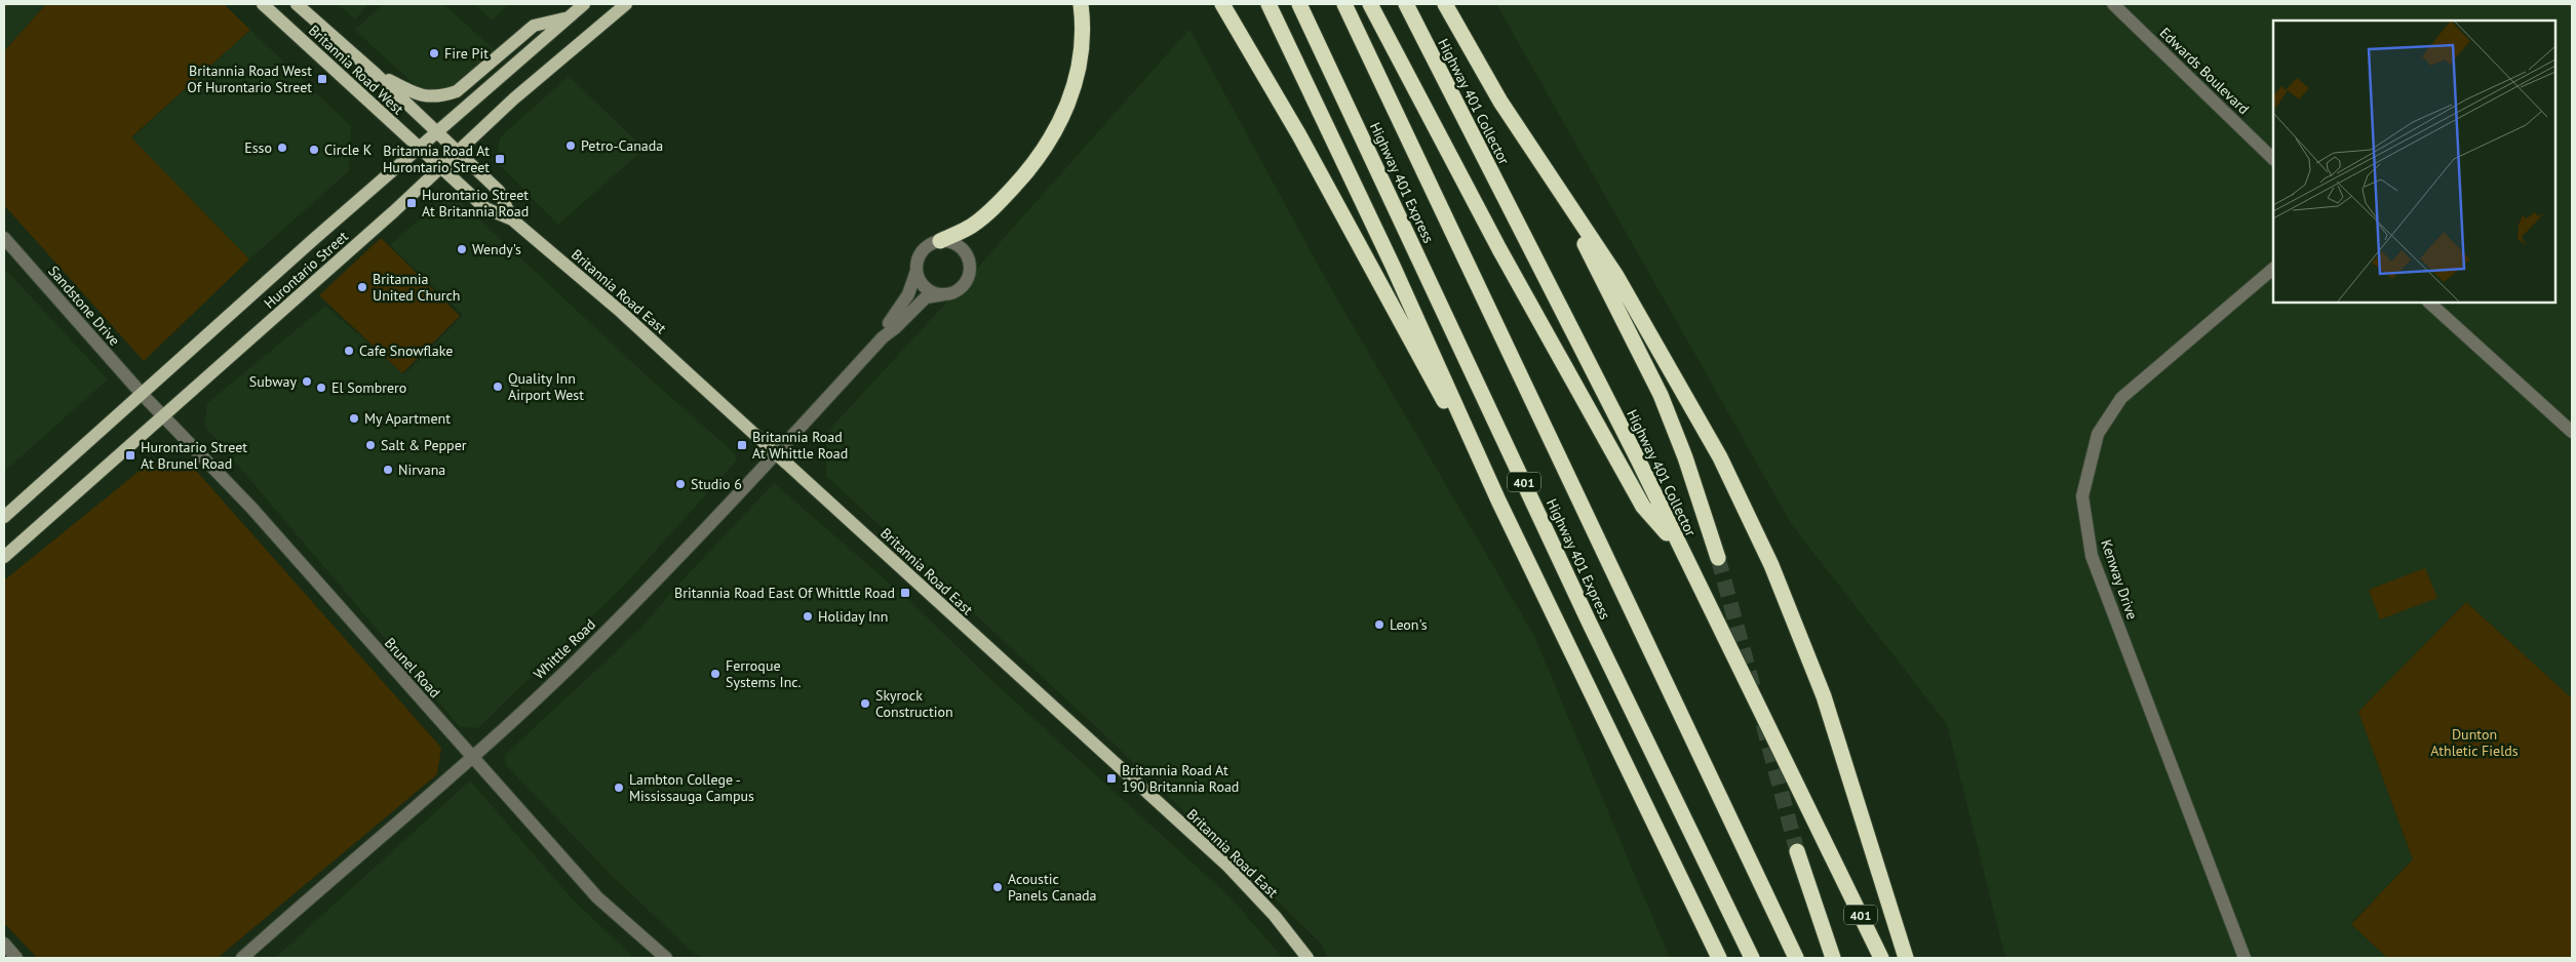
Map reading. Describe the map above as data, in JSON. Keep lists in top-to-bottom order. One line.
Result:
{"streets":{"highway":["Highway 401 Collector","Highway 401 Express","401"],"main road":["Britannia Road West","Hurontario Street","Britannia Road East"],"street":["Edwards Boulevard","Sandstone Drive","Kenway Drive","Whittle Road","Brunel Road"]},"crossings":[["Britannia Road West","Hurontario Street"],["Britannia Road West","Britannia Road East"],["Hurontario Street","Britannia Road East"],["Hurontario Street","Sandstone Drive"],["Hurontario Street","Brunel Road"],["Britannia Road East","Whittle Road"],["Sandstone Drive","Brunel Road"],["Whittle Road","Brunel Road"]],"parks":["Dunton Athletic Fields"],"places":{"other":["Fire Pit","Petro-Canada","Esso","Circle K","Wendy's","Britannia United Church","Cafe Snowflake","Subway","Quality Inn Airport West","El Sombrero","My Apartment","Salt & Pepper","Nirvana","Studio 6","Holiday Inn","Leon's","Ferroque Systems Inc.","Skyrock Construction","Lambton College - Mississauga Campus","Acoustic Panels Canada"],"transit":["Britannia Road West Of Hurontario Street","Britannia Road At Hurontario Street","Hurontario Street At Britannia Road","Britannia Road At Whittle Road","Hurontario Street At Brunel Road","Britannia Road East Of Whittle Road","Britannia Road At 190 Britannia Road"]}}
